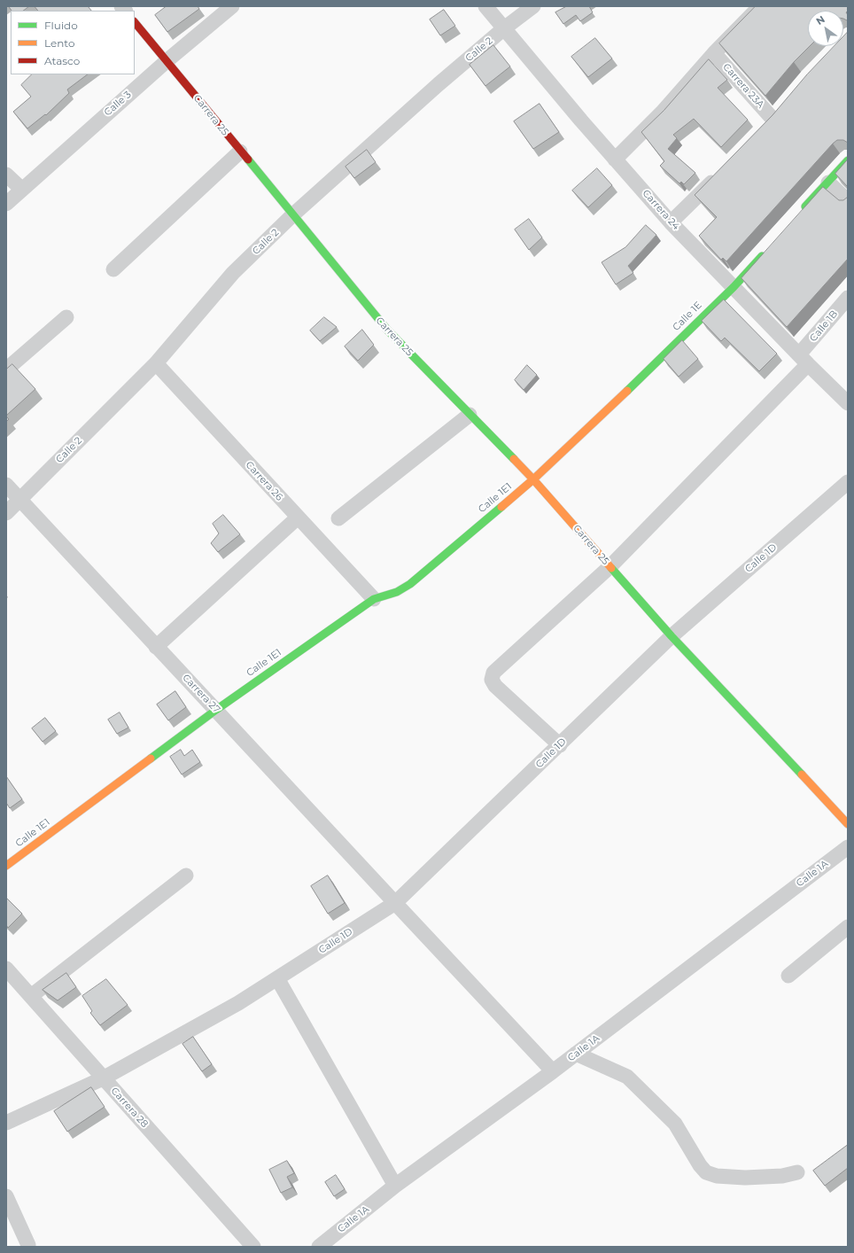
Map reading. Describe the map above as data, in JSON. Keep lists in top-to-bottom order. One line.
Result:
{"streets":{"street":["Calle 2","Carrera 23A","Calle 3","Carrera 25","Carrera 24","Calle 1E","Calle 1B","Carrera 26","Calle 1E1","Calle 1D","Carrera 27","Calle 1A","Carrera 28"]},"crossings":[["Calle 2","Carrera 25"],["Calle 2","Carrera 24"],["Calle 2","Carrera 26"],["Calle 2","Carrera 27"],["Calle 3","Carrera 25"],["Carrera 25","Calle 1E"],["Carrera 25","Calle 1B"],["Carrera 25","Calle 1E1"],["Carrera 25","Calle 1D"],["Carrera 24","Calle 1E"],["Carrera 24","Calle 1B"],["Calle 1E","Calle 1E1"],["Calle 1B","Calle 1D"],["Carrera 26","Calle 1E1"],["Calle 1E1","Carrera 27"],["Calle 1D","Carrera 27"],["Calle 1D","Carrera 28"],["Carrera 27","Calle 1A"]],"legend":["Fluido","Lento","Atasco"],"north":"top left"}
